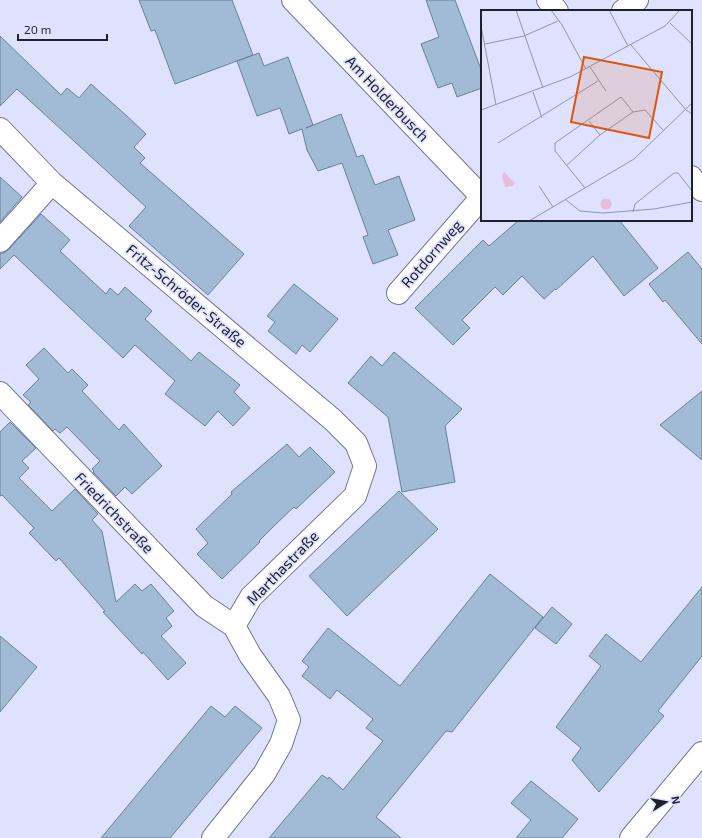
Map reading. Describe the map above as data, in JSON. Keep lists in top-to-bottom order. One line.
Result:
{"streets":{"street":["Am Holderbusch","Rotdornweg","Fritz-Schröder-Straße","Friedrichstraße","Marthastraße"]},"crossings":[["Fritz-Schröder-Straße","Marthastraße"],["Friedrichstraße","Marthastraße"]],"scale_bar":"20 m","north":"right"}
